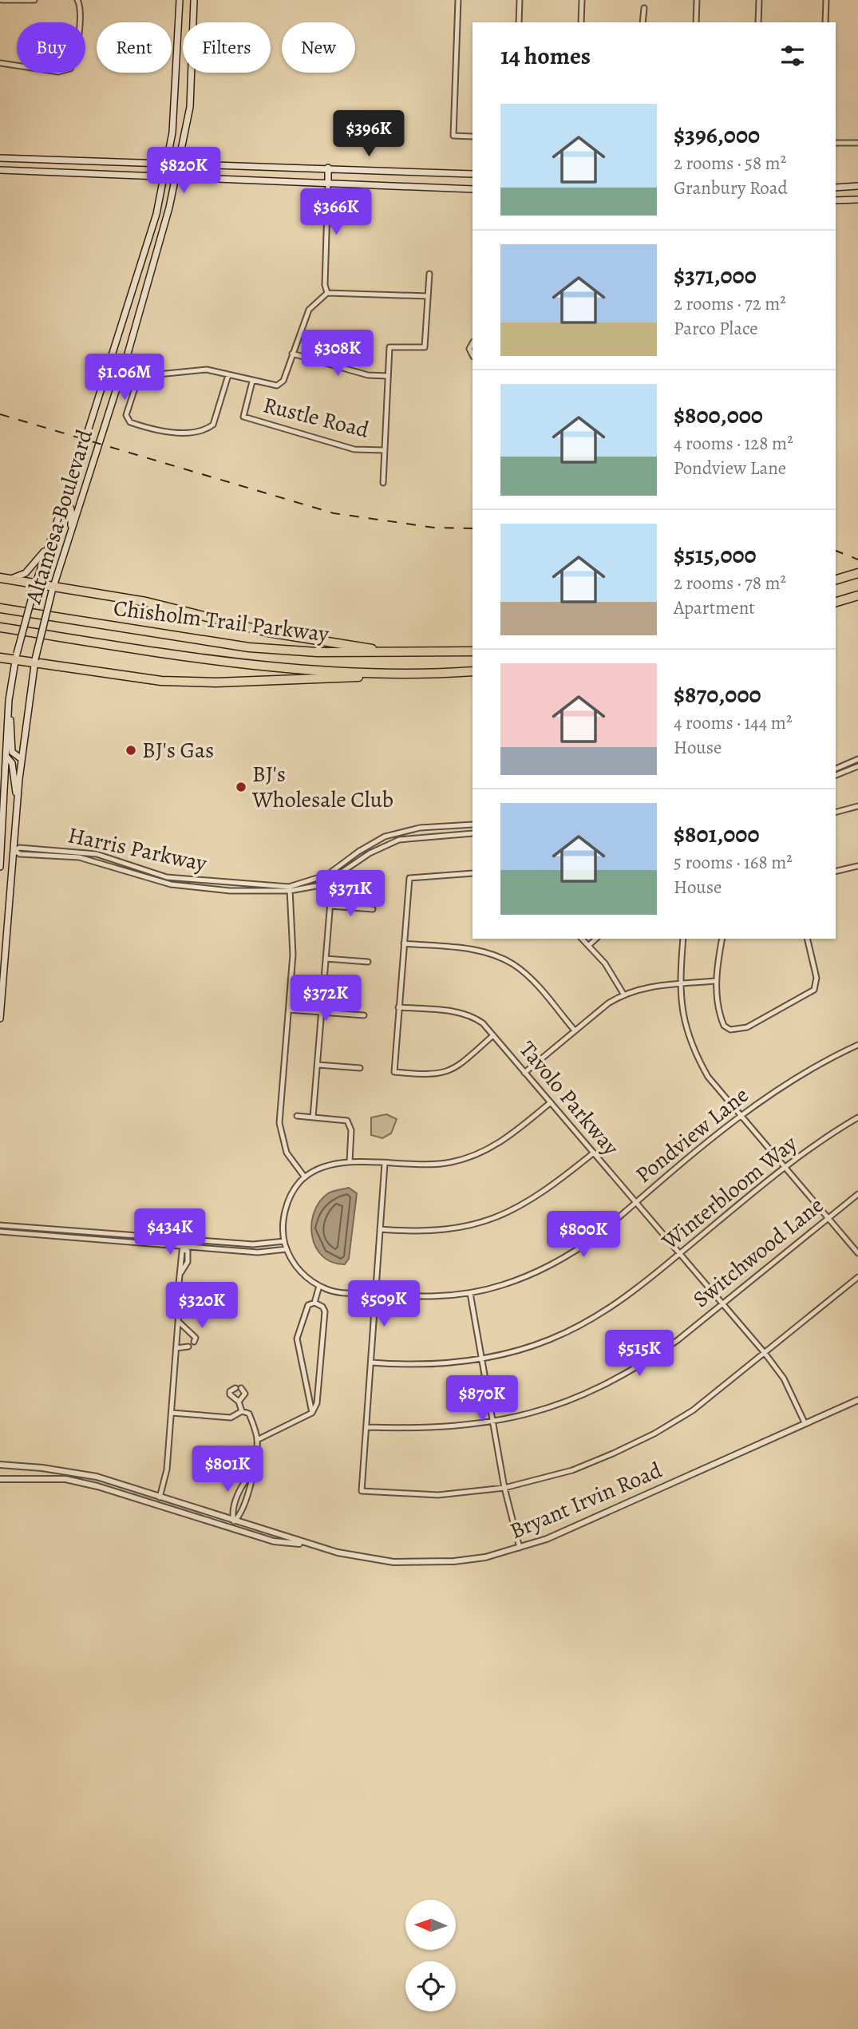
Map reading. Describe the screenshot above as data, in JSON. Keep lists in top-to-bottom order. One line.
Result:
{"streets":{"highway":["Chisholm Trail Parkway"],"main road":["Altamesa Boulevard"],"street":["Rustle Road","Harris Parkway","Tavolo Parkway","Pondview Lane","Winterbloom Way","Switchwood Lane","Bryant Irvin Road"]},"crossings":[["Altamesa Boulevard","Harris Parkway"],["Tavolo Parkway","Pondview Lane"],["Tavolo Parkway","Winterbloom Way"],["Tavolo Parkway","Switchwood Lane"],["Tavolo Parkway","Bryant Irvin Road"]],"places":["BJ's Gas","BJ's Wholesale Club"],"north":"left","page":{"chip":["Buy","Rent","Filters","New"],"heading":"14 homes","list":[{"name":"$396,000","note":"2 rooms · 58 m² · Granbury Road"},{"name":"$371,000","note":"2 rooms · 72 m² · Parco Place"},{"name":"$800,000","note":"4 rooms · 128 m² · Pondview Lane"},{"name":"$515,000","note":"2 rooms · 78 m² · Apartment"},{"name":"$870,000","note":"4 rooms · 144 m² · House"},{"name":"$801,000","note":"5 rooms · 168 m² · House"}],"price":["$396K","$820K","$366K","$308K","$1.06M","$371K","$372K","$434K","$800K","$509K","$320K","$515K","$870K","$801K"]}}
